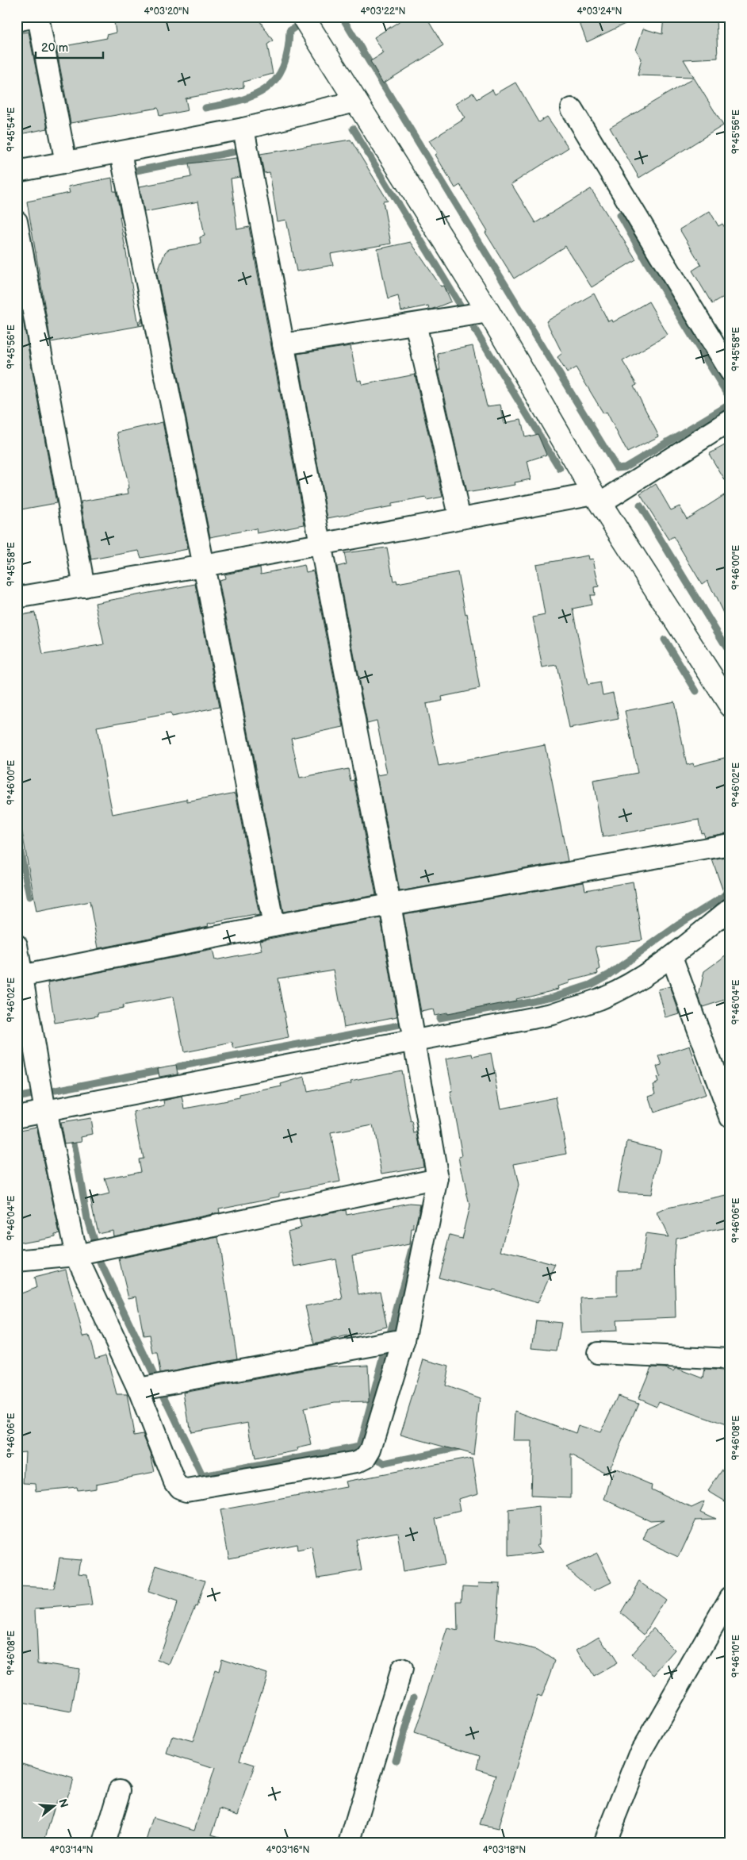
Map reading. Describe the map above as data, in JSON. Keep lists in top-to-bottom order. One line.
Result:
{"scale_bar":"20 m","north":"right","coordinates":["4°03'20\"N","4°03'22\"N","4°03'24\"N","9°45'54\"E","9°45'56\"E","9°45'58\"E","9°46'00\"E","9°46'02\"E","9°46'04\"E","9°46'06\"E","9°46'08\"E","9°46'10\"E","4°03'14\"N","4°03'16\"N","4°03'18\"N"]}
